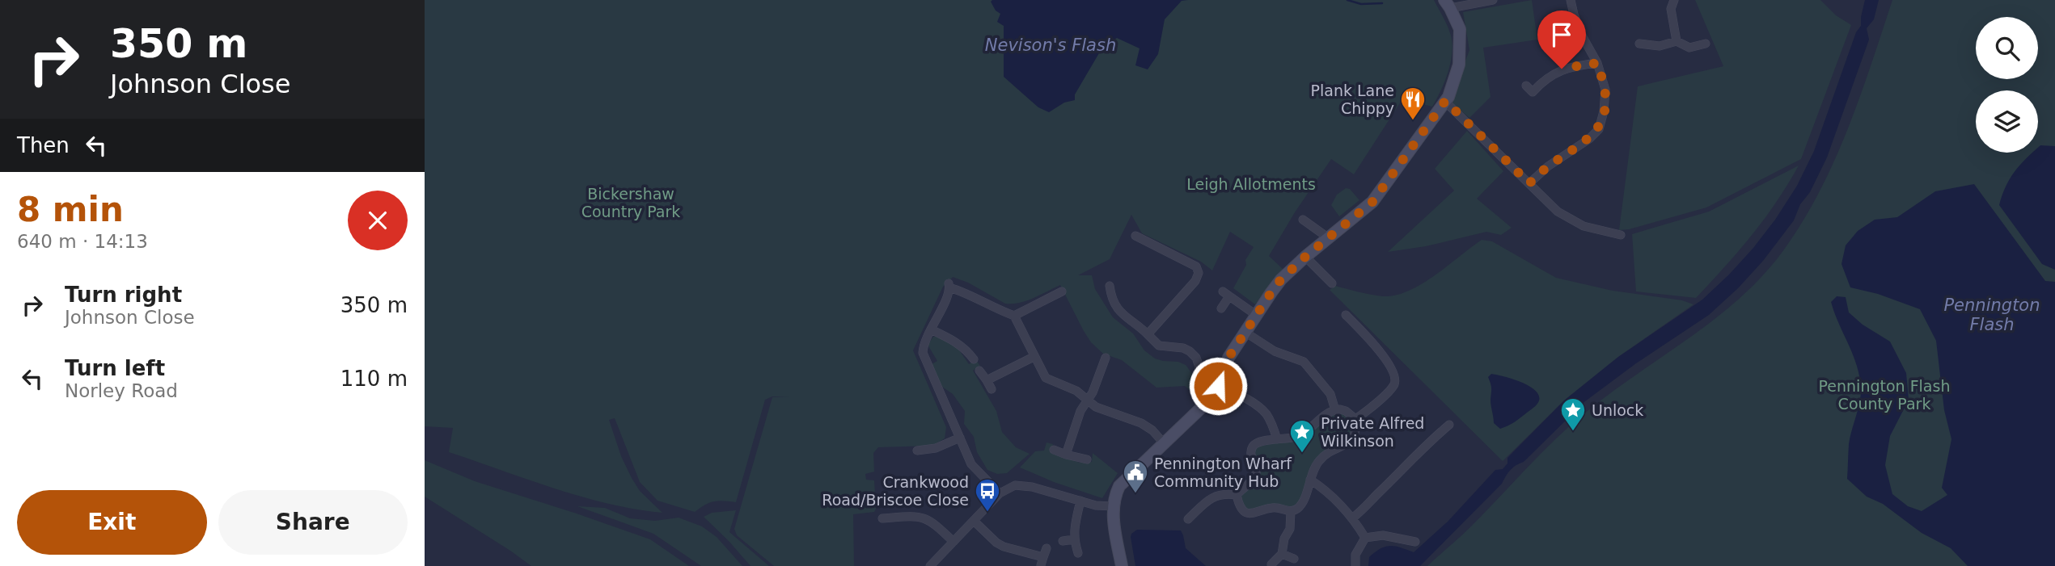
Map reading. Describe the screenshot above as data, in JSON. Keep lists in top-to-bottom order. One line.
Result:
{"water":["Nevison's Flash","Pennington Flash"],"parks":["Leigh Allotments","Bickershaw Country Park","Pennington Flash County Park"],"places":{"restaurant":["Plank Lane Chippy"],"place":["Unlock","Private Alfred Wilkinson"],"public building":["Pennington Wharf Community Hub"],"bus stop":["Crankwood Road/Briscoe Close"]},"page":{"turn":["350 m","Johnson Close"],"then":"Then","heading":["8 min","640 m · 14:13"],"list":[{"name":"Turn right","note":"Johnson Close","value":"350 m"},{"name":"Turn left","note":"Norley Road","value":"110 m"}],"buttons":["Exit","Share"]}}
